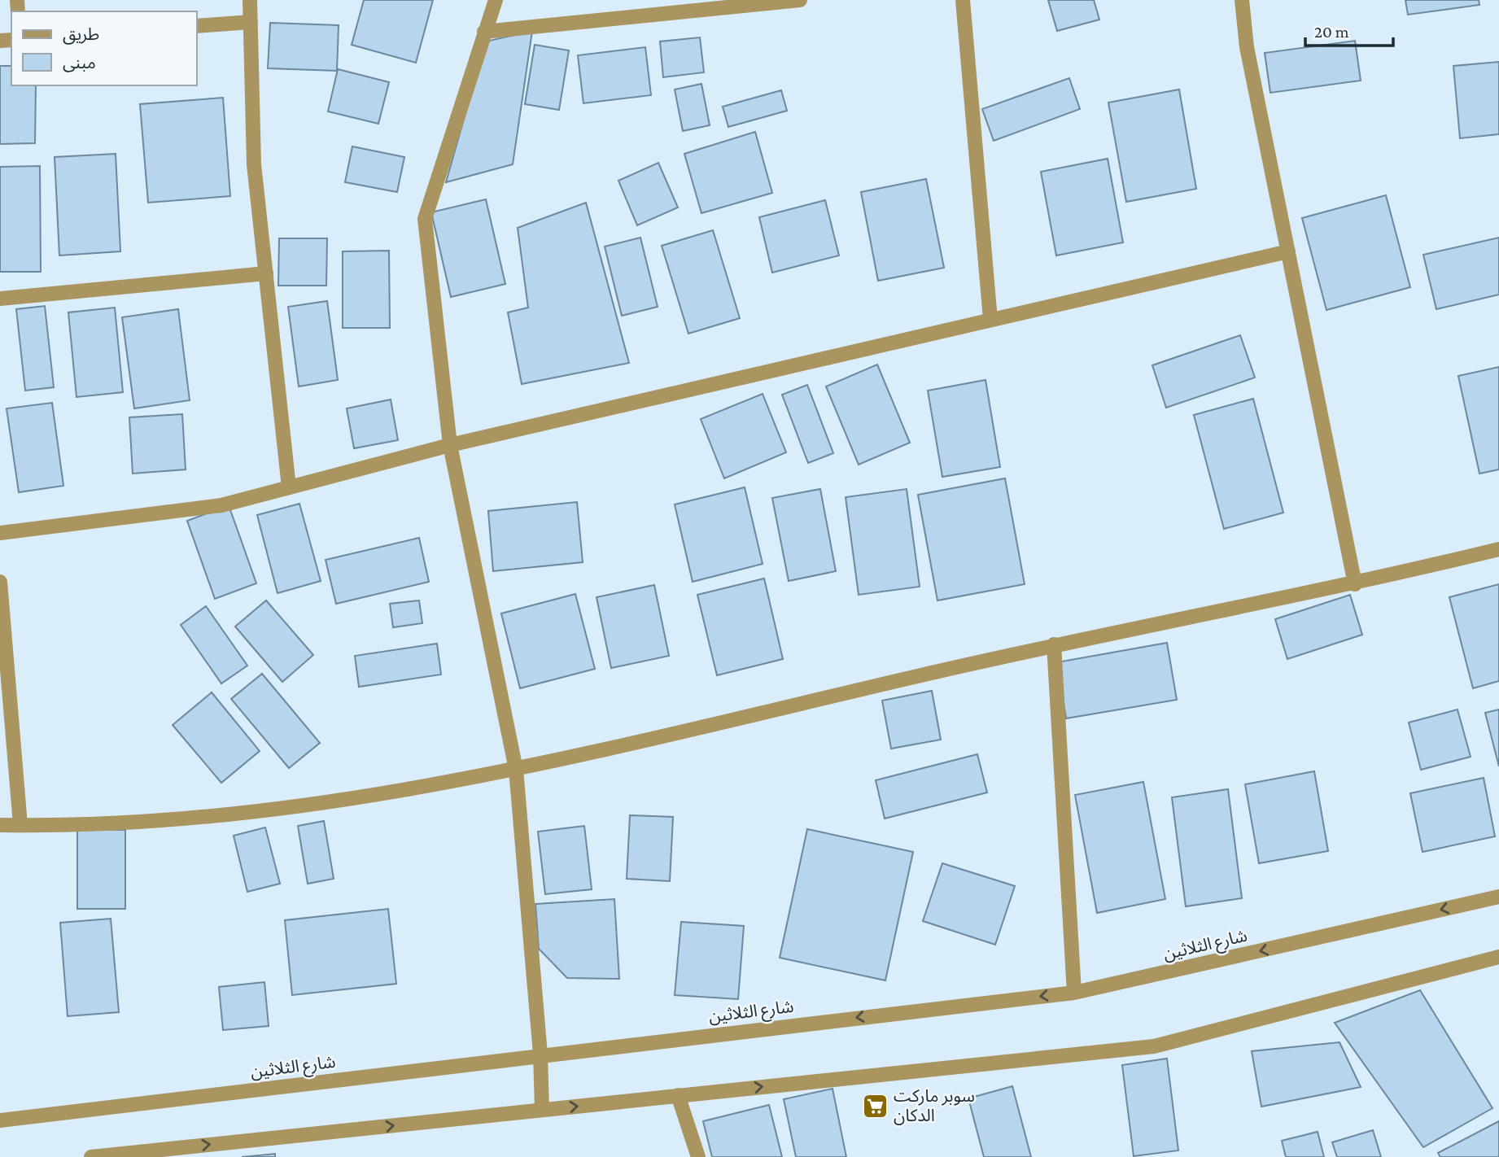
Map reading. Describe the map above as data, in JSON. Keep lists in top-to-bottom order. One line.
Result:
{"streets":{"street":["شارع الثلاثين"]},"places":{"supermarket":["سوبر ماركت الدكان"]},"legend":["طريق","مبنى"],"scale_bar":"20 m"}
